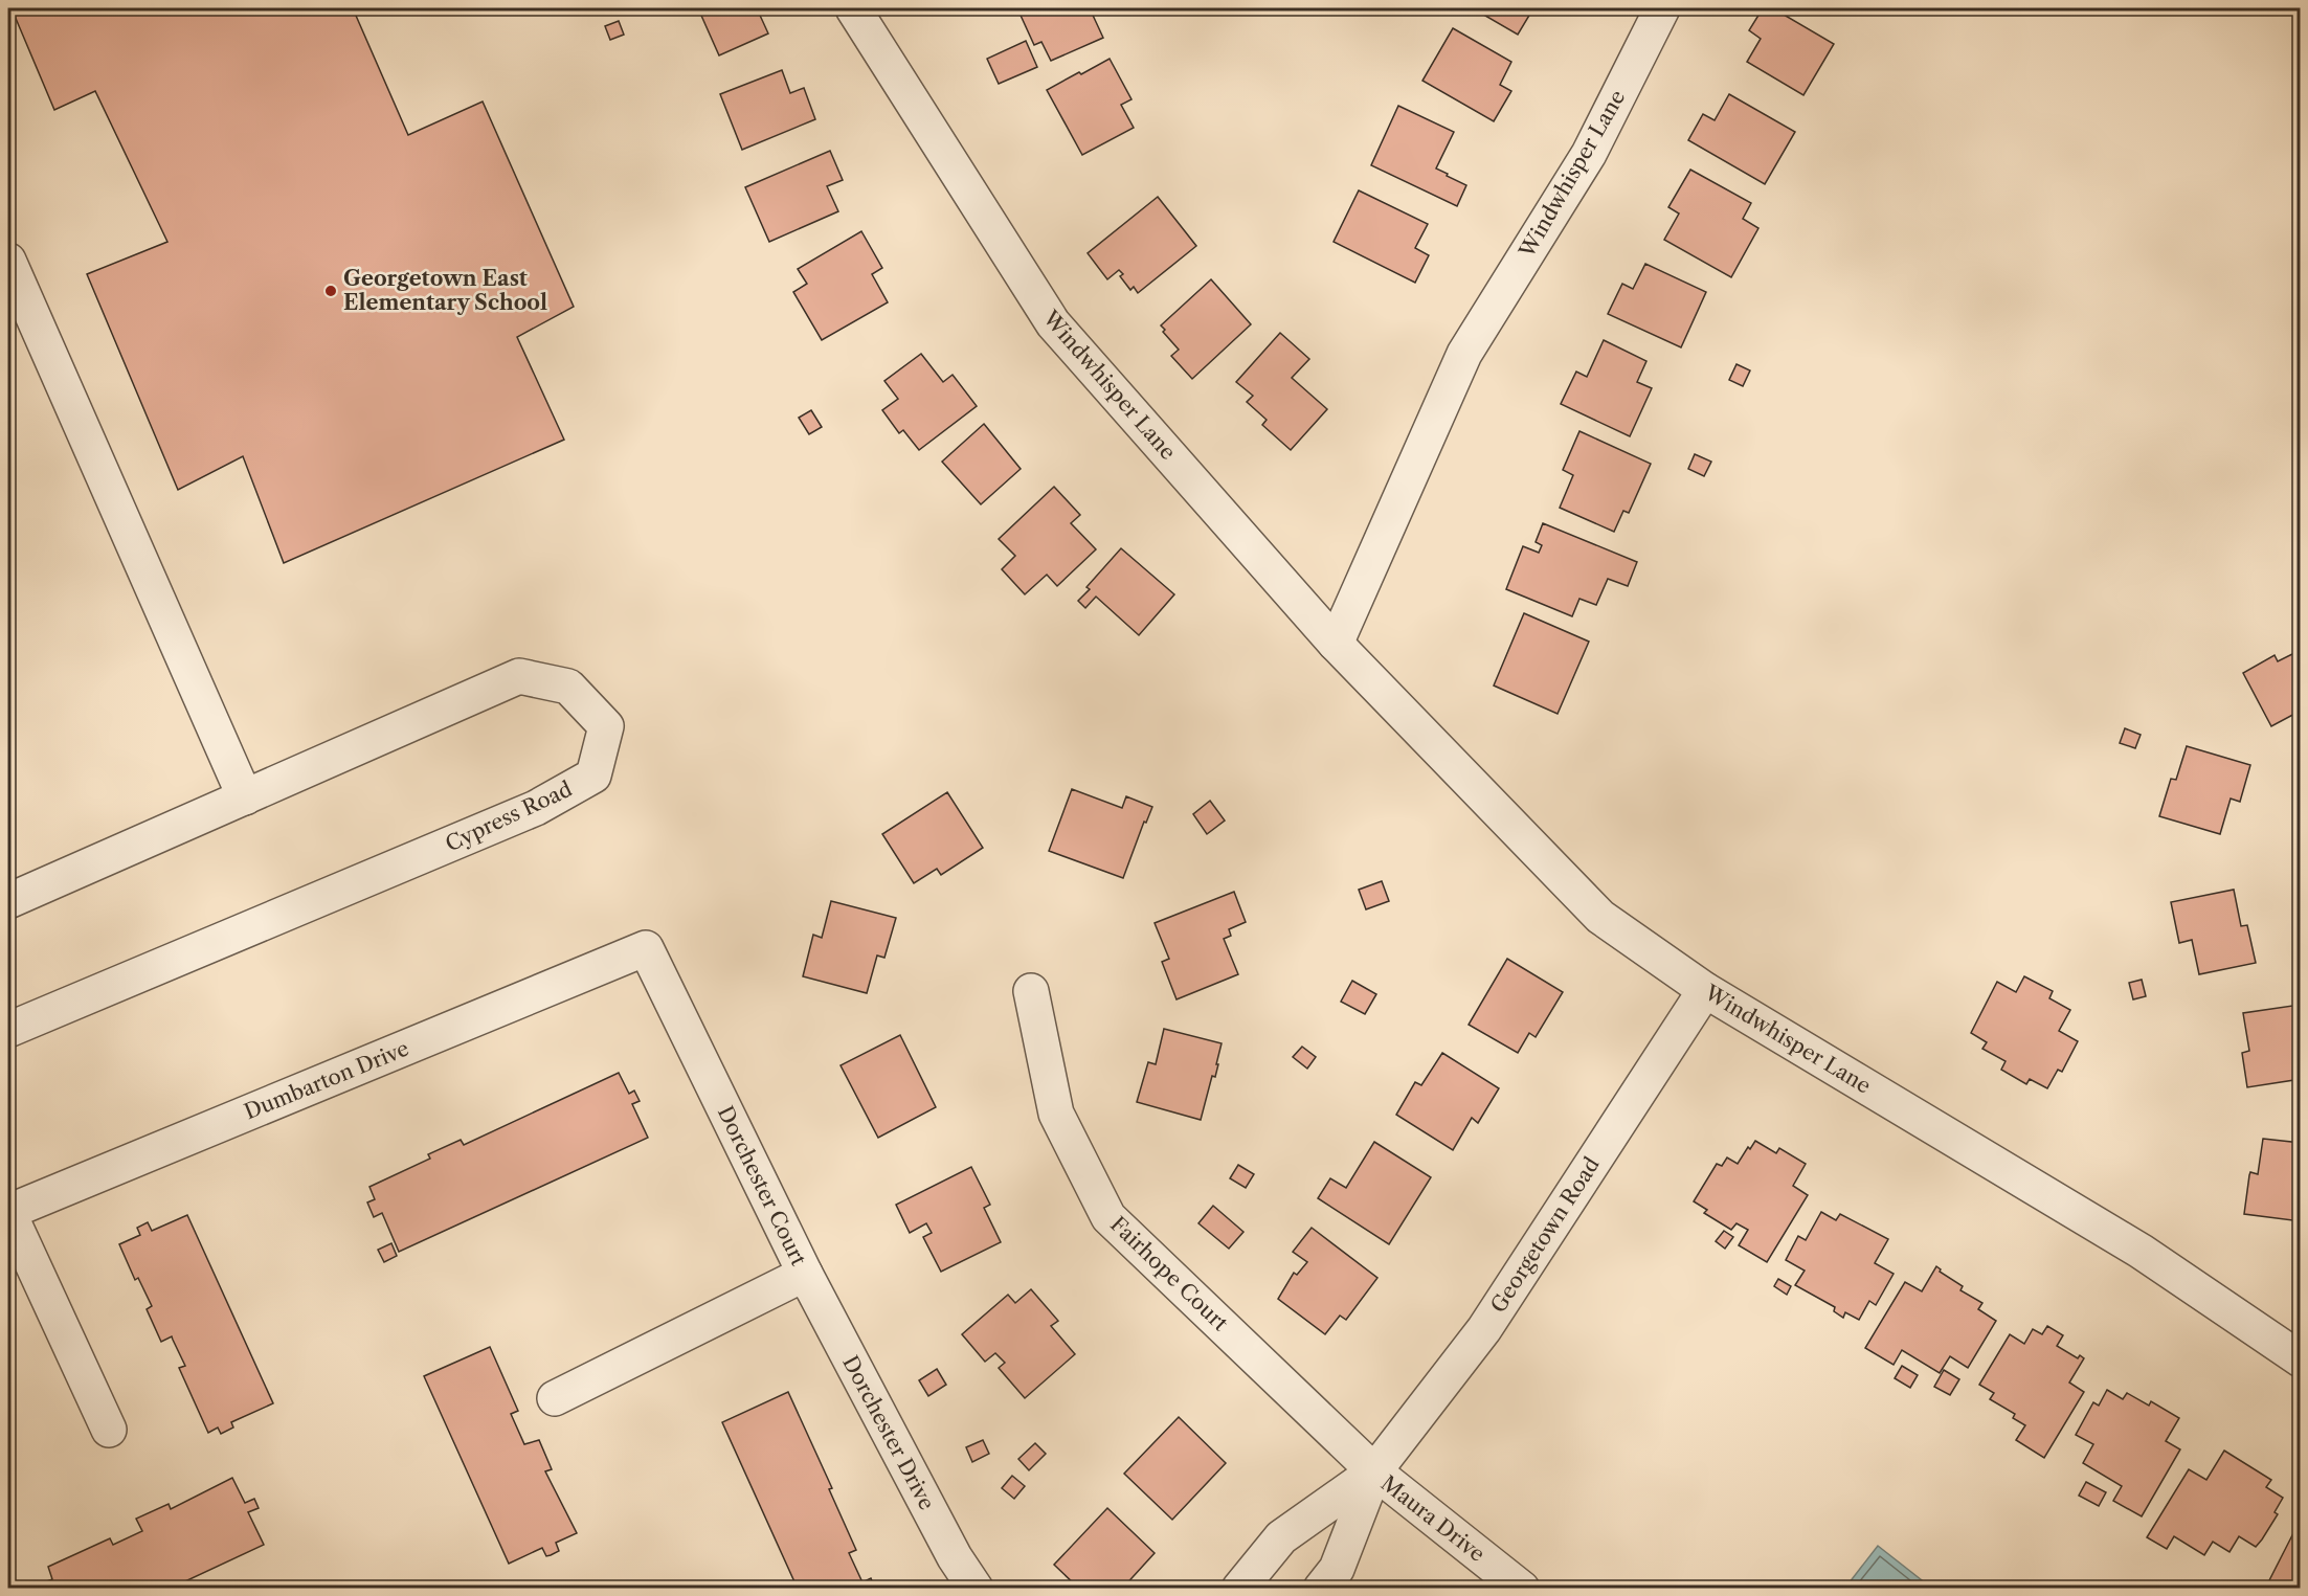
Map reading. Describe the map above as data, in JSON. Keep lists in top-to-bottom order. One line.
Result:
{"streets":{"street":["Windwhisper Lane","Cypress Road","Dumbarton Drive","Dorchester Court","Georgetown Road","Fairhope Court","Dorchester Drive","Maura Drive"]},"crossings":[["Windwhisper Lane","Georgetown Road"],["Dumbarton Drive","Dorchester Court"],["Dorchester Court","Dorchester Drive"],["Georgetown Road","Fairhope Court"],["Georgetown Road","Maura Drive"],["Fairhope Court","Maura Drive"]],"places":["Georgetown East Elementary School"]}
